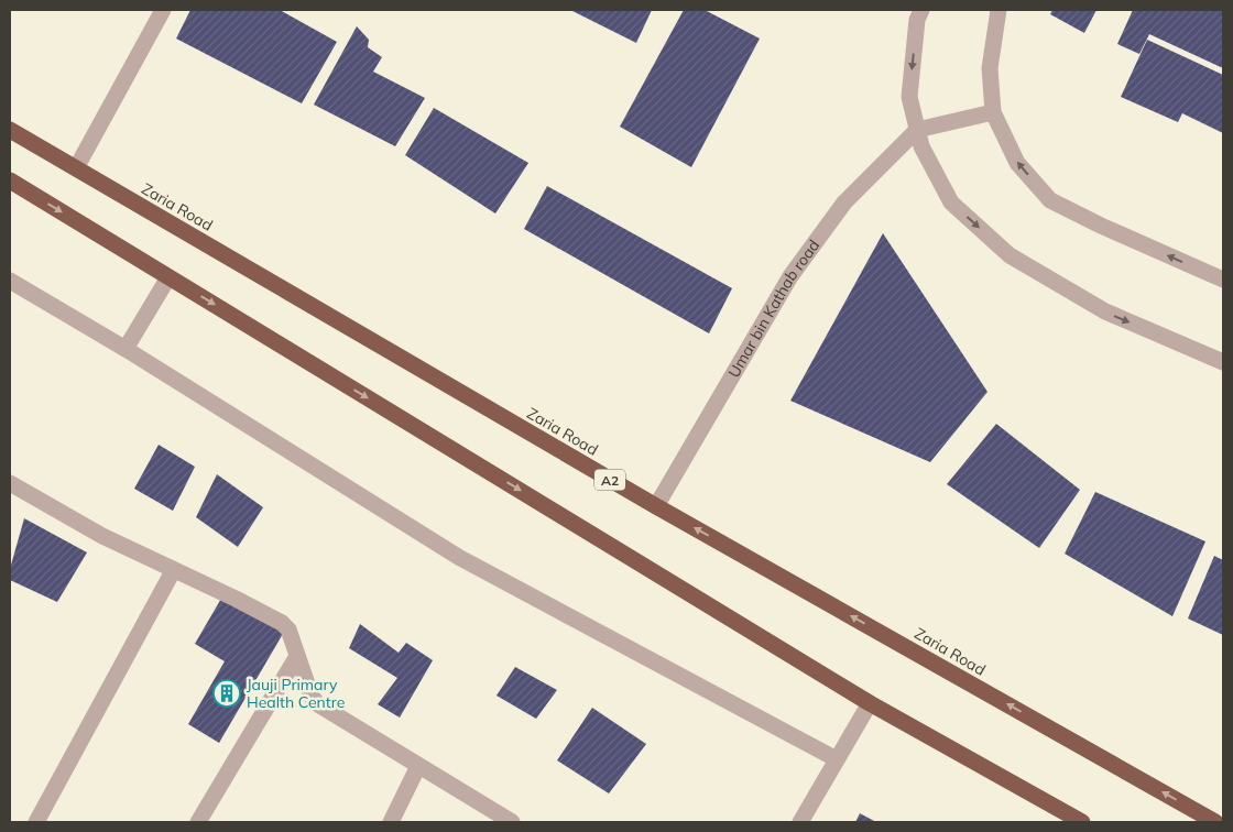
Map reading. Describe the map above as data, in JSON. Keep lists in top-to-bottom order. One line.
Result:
{"streets":{"highway":["Zaria Road","A2"],"street":["Umar bin Kathab road"]},"crossings":[["Zaria Road","Umar bin Kathab road"]],"places":{"building":["Jauji Primary Health Centre"]}}
